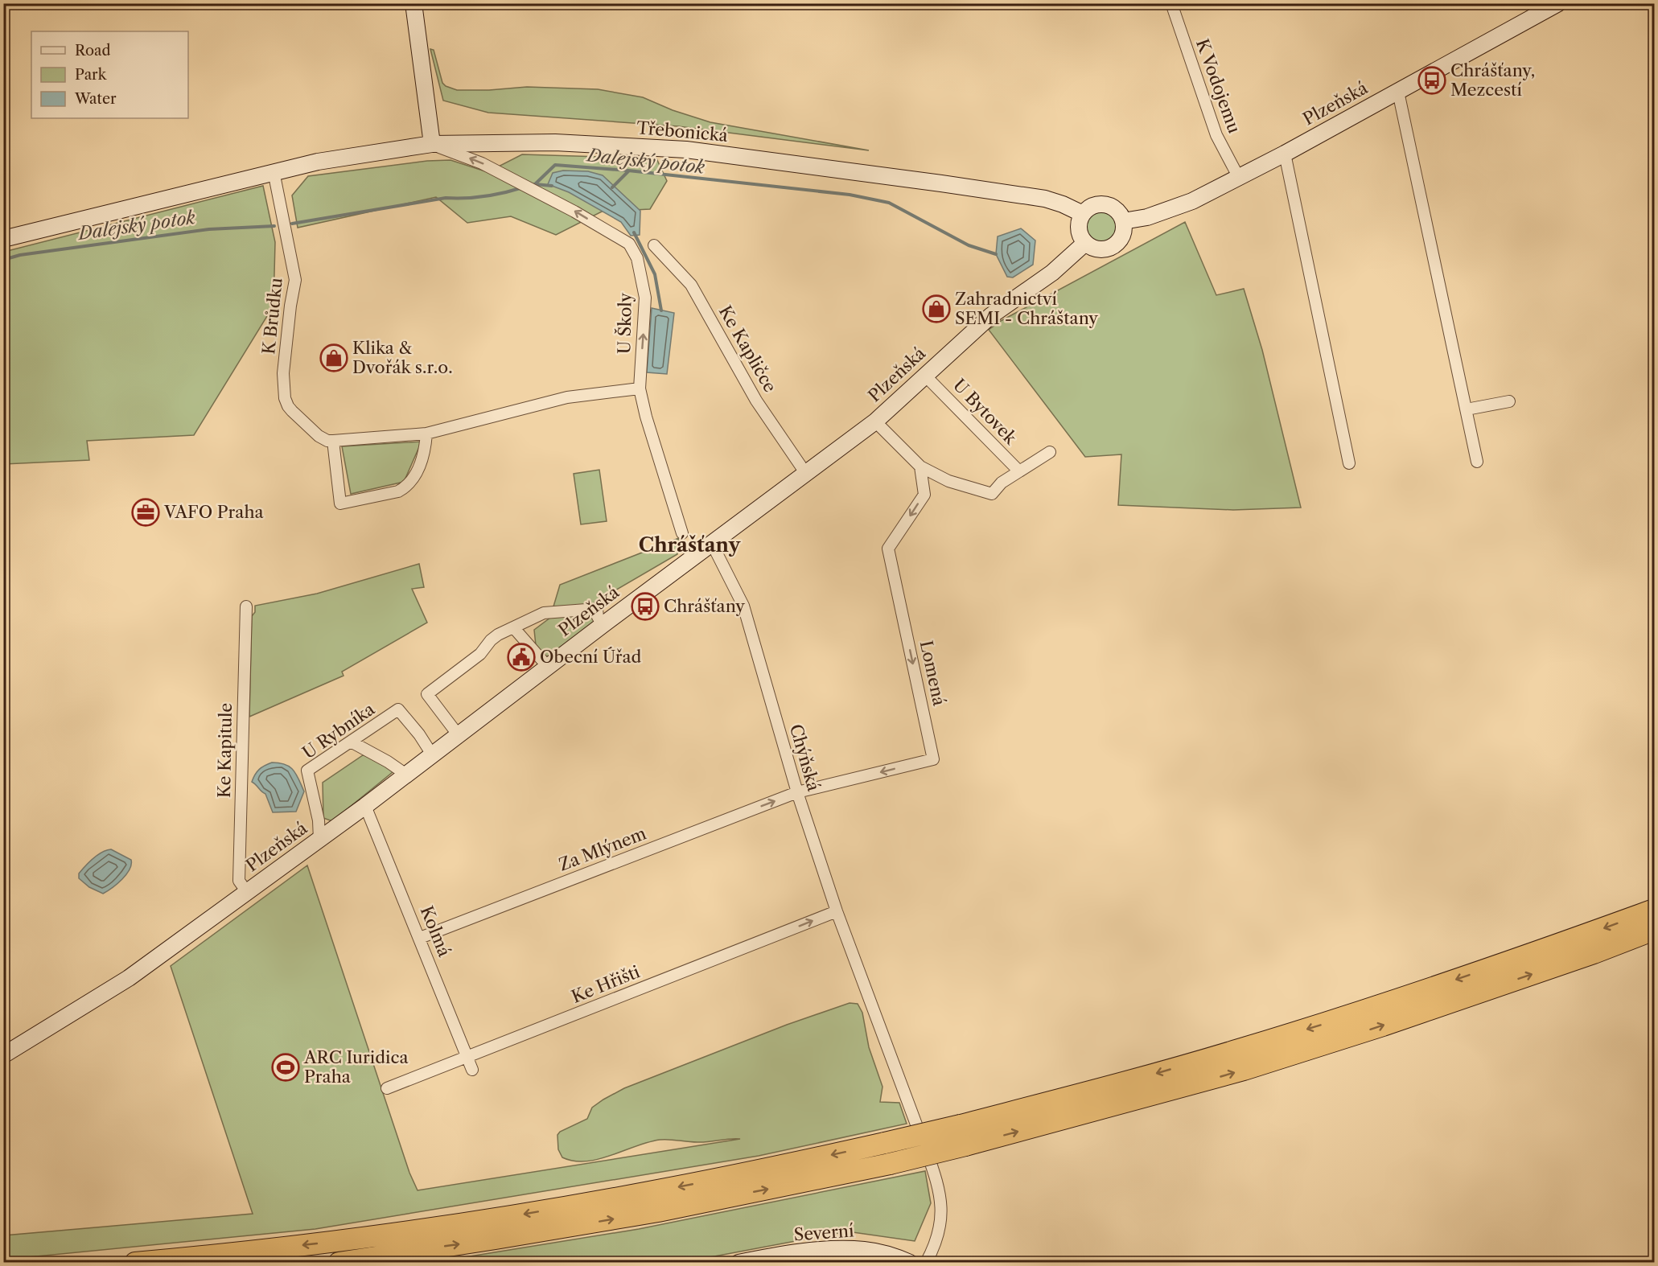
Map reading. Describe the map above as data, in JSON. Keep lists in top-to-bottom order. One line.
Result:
{"streets":{"main road":["Plzeňská","Třebonická","Severní"],"street":["K Vodojemu","K Brůdku","U Školy","Ke Kapličce","U Bytovek","Lomená","U Rybníka","Ke Kapitule","Chýňská","Za Mlýnem","Kolmá","Ke Hřišti"]},"crossings":[["K Vodojemu","Plzeňská"],["Plzeňská","Třebonická"],["Plzeňská","Ke Kapličce"],["Plzeňská","U Bytovek"],["Plzeňská","U Rybníka"],["Plzeňská","Ke Kapitule"],["Plzeňská","Chýňská"],["Plzeňská","Kolmá"],["Třebonická","K Brůdku"],["Třebonická","U Školy"],["Lomená","Chýňská"],["Lomená","Za Mlýnem"],["Chýňská","Za Mlýnem"],["Chýňská","Ke Hřišti"],["Za Mlýnem","Kolmá"],["Kolmá","Ke Hřišti"]],"one_way":["U Školy","Za Mlýnem","Ke Hřišti"],"districts":["Chrášťany"],"water":["Dalejský potok"],"places":{"bus stop":["Chrášťany, Mezcestí","Chrášťany"],"shop":["Zahradnictví SEMI - Chráštany","Klika & Dvořák s.r.o."],"office":["VAFO Praha"],"public building":["Obecní Úřad"],"sports":["ARC Iuridica Praha"]},"legend":["Road","Park","Water"]}
